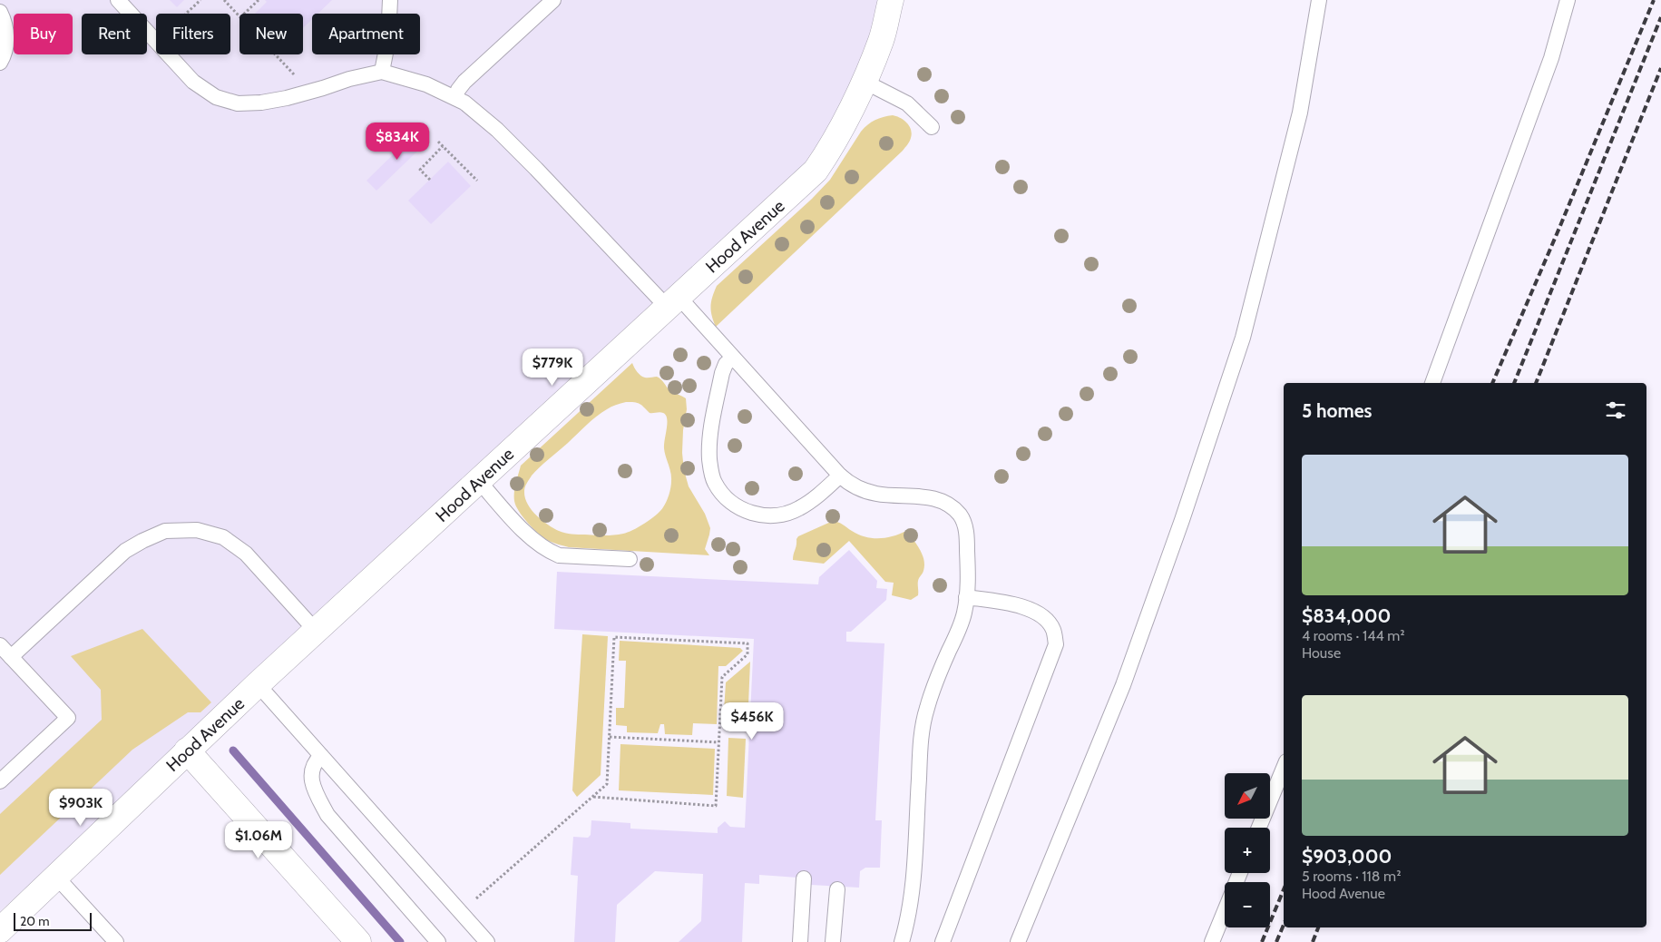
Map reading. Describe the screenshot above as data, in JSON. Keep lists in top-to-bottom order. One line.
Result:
{"streets":{"street":["Hood Avenue"]},"scale_bar":"20 m","north":"bottom left","page":{"chip":["Buy","Rent","Filters","New","Apartment"],"price":["$834K","$779K","$456K","$903K","$1.06M"],"heading":"5 homes","list":[{"name":"$834,000","note":"4 rooms · 144 m² · House"},{"name":"$903,000","note":"5 rooms · 118 m² · Hood Avenue"}],"map_buttons":["+","−"],"scale":"20 m"}}
